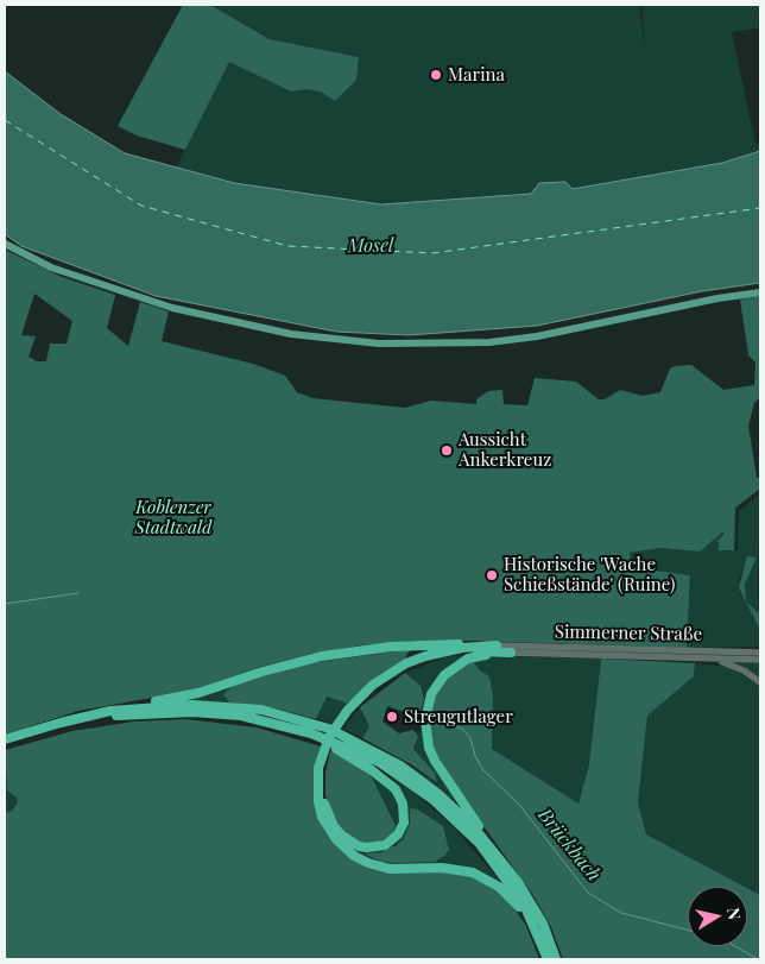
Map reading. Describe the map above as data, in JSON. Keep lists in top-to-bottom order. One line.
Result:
{"streets":{"street":["Simmerner Straße"]},"water":["Mosel","Brückbach"],"parks":["Koblenzer Stadtwald"],"places":["Marina","Aussicht Ankerkreuz","Historische 'Wache Schießstände' (Ruine)","Streugutlager"],"north":"right"}
